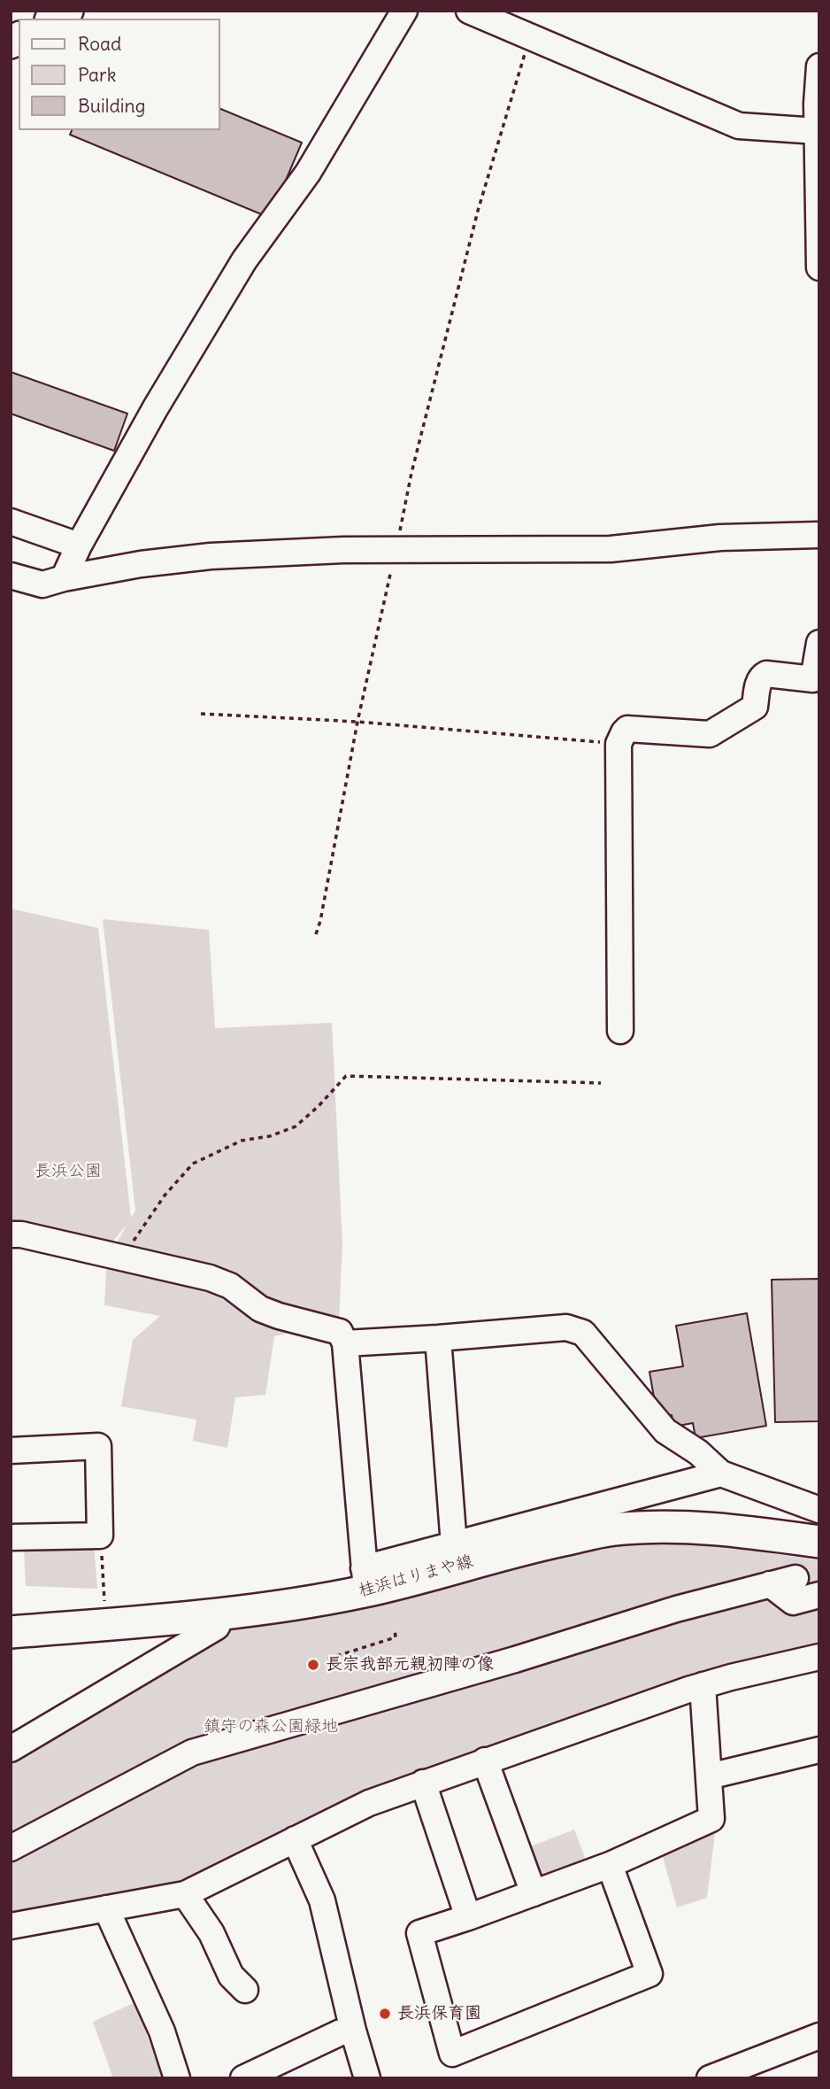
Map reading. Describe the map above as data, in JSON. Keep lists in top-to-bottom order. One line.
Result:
{"streets":{"main road":["桂浜はりまや線"]},"parks":["長浜公園","鎮守の森公園緑地"],"places":["長宗我部元親初陣の像","長浜保育園"],"legend":["Road","Park","Building"]}
